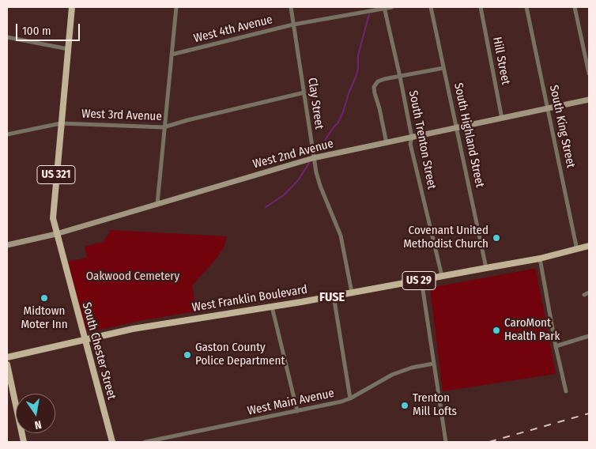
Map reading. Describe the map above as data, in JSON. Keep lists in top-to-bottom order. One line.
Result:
{"streets":{"main road":["US 321","US 29","West Franklin Boulevard","South Chester Street"],"street":["West 4th Avenue","Hill Street","Clay Street","West 3rd Avenue","South King Street","South Highland Street","South Trenton Street","West 2nd Avenue","West Main Avenue"]},"crossings":[["West 4th Avenue","Clay Street"],["West 4th Avenue","South Trenton Street"],["Hill Street","West 2nd Avenue"],["Clay Street","West 3rd Avenue"],["Clay Street","West 2nd Avenue"],["Clay Street","West Franklin Boulevard"],["West 3rd Avenue","South Chester Street"],["South King Street","West 2nd Avenue"],["South King Street","West Franklin Boulevard"],["South Highland Street","West 2nd Avenue"],["South Highland Street","West Franklin Boulevard"],["South Trenton Street","West 2nd Avenue"],["South Trenton Street","West Franklin Boulevard"],["West 2nd Avenue","South Chester Street"],["West Franklin Boulevard","South Chester Street"]],"districts":["FUSE"],"parks":["Oakwood Cemetery"],"places":["Covenant United Methodist Church","Midtown Moter Inn","CaroMont Health Park","Gaston County Police Department","Trenton Mill Lofts"],"scale_bar":"100 m","north":"bottom"}
